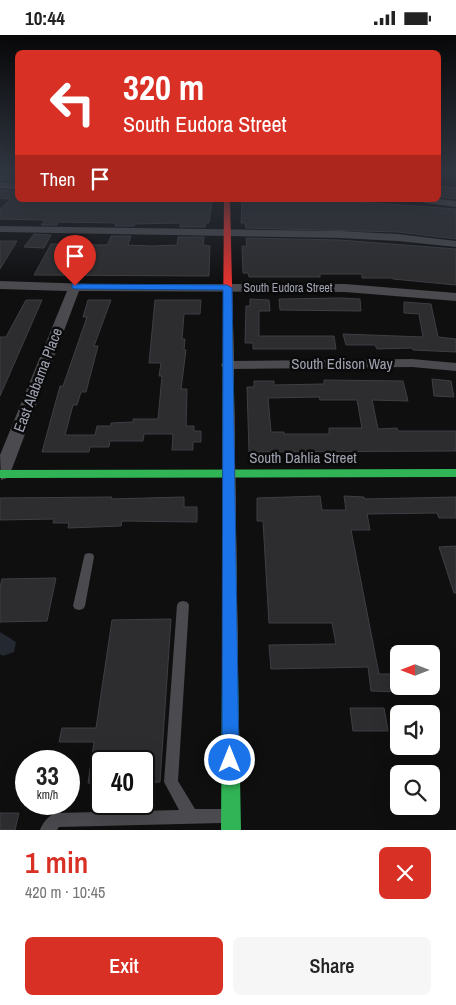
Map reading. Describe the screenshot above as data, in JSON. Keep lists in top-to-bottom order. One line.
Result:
{"streets":{"street":["South Eudora Street","South Edison Way","East Alabama Place","South Dahlia Street"]},"crossings":[["South Eudora Street","East Alabama Place"],["East Alabama Place","South Dahlia Street"]],"north":"left","page":{"status":"10:44","turn":["320 m","South Eudora Street"],"then":"Then","speed":"33 km/h","limit":"40","heading":["1 min","420 m · 10:45"],"buttons":["Exit","Share"]}}
